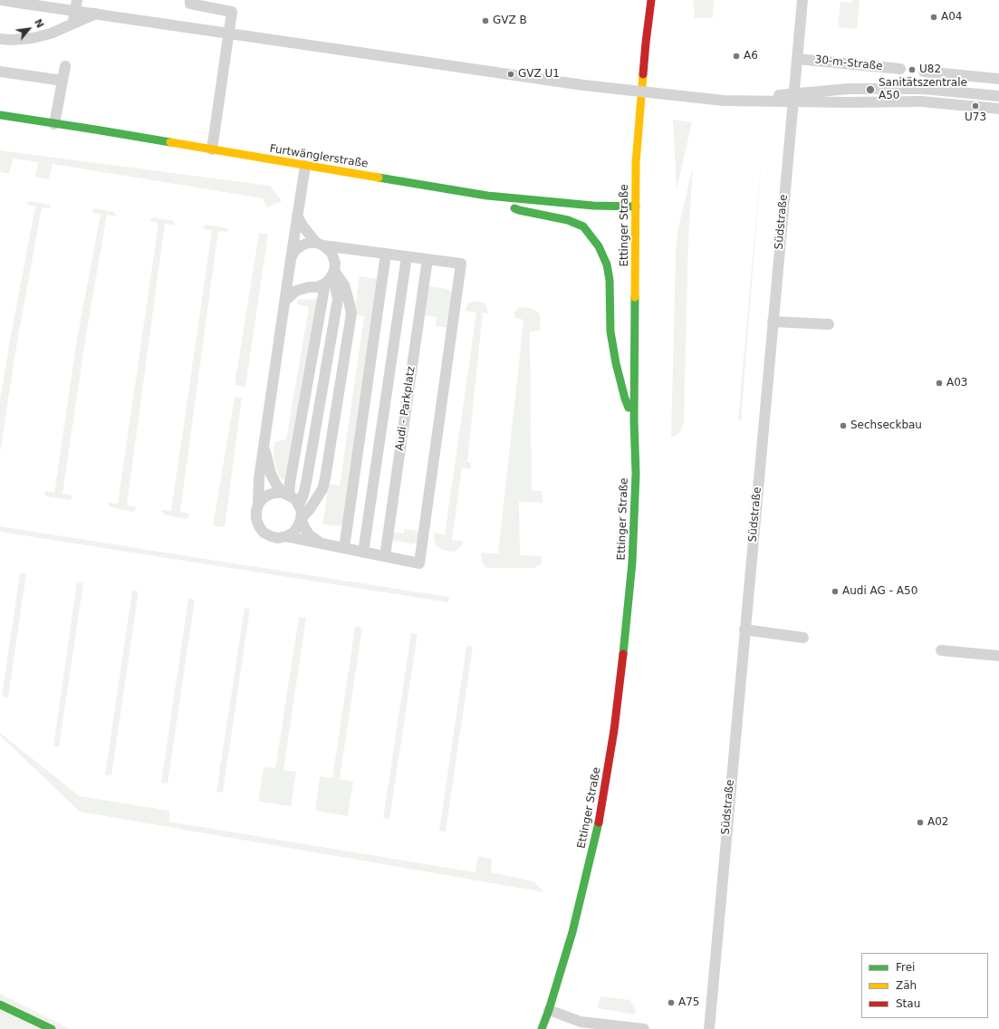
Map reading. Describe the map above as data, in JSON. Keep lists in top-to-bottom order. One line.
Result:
{"streets":{"main road":["Furtwänglerstraße","Ettinger Straße"],"lane":["30-m-Straße","Südstraße","Audi - Parkplatz"]},"crossings":[["30-m-Straße","Südstraße"],["Furtwänglerstraße","Ettinger Straße"]],"places":["A04","GVZ B","A6","U82","GVZ U1","Sanitätszentrale A50","U73","A03","Sechseckbau","Audi AG - A50","A02","A75"],"legend":["Frei","Zäh","Stau"],"north":"top right"}
